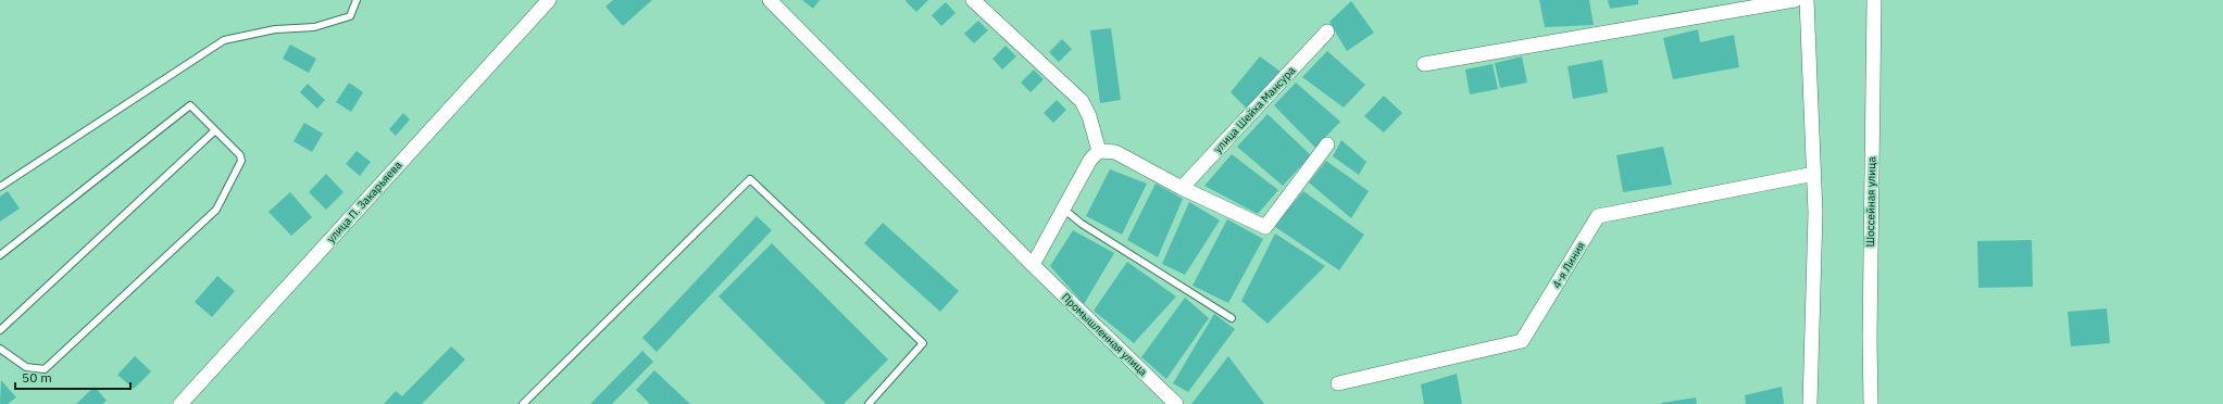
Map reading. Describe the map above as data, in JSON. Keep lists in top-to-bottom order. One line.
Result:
{"streets":{"street":["улица Шейха Мансура","улица П. Закарьяева","Шоссейная улица","4-я Линия","Промышленная улица"]},"scale_bar":"50 m"}
